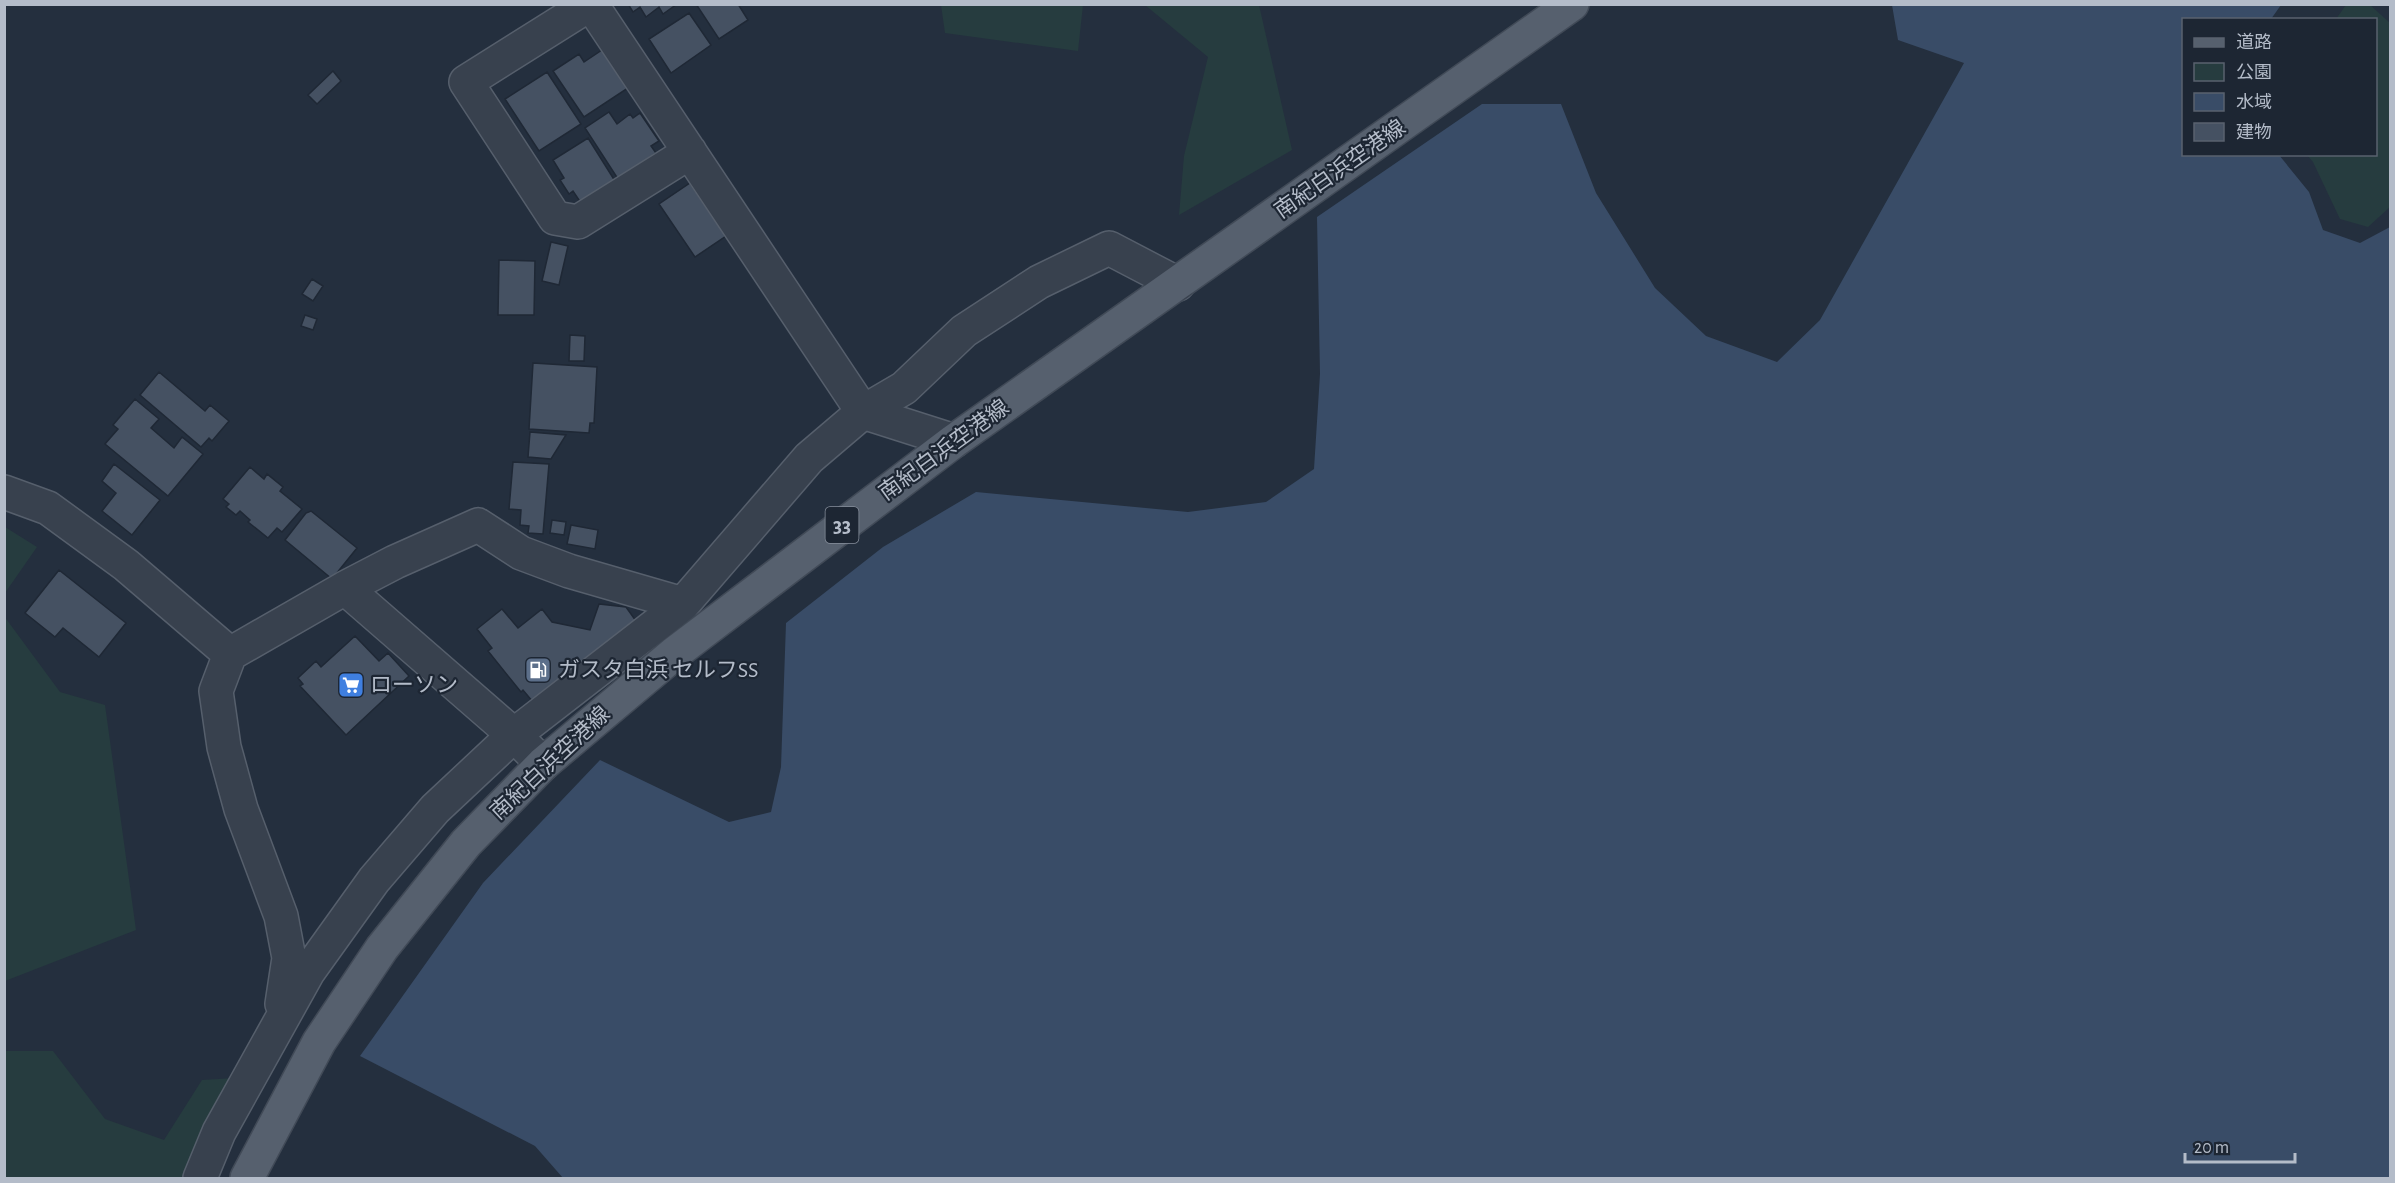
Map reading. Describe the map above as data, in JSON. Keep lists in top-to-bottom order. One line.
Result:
{"streets":{"main road":["南紀白浜空港線","33"]},"places":{"fuel station":["ガスタ白浜 セルフSS"],"supermarket":["ローソン"]},"legend":["道路","公園","水域","建物"],"scale_bar":"20 m"}
